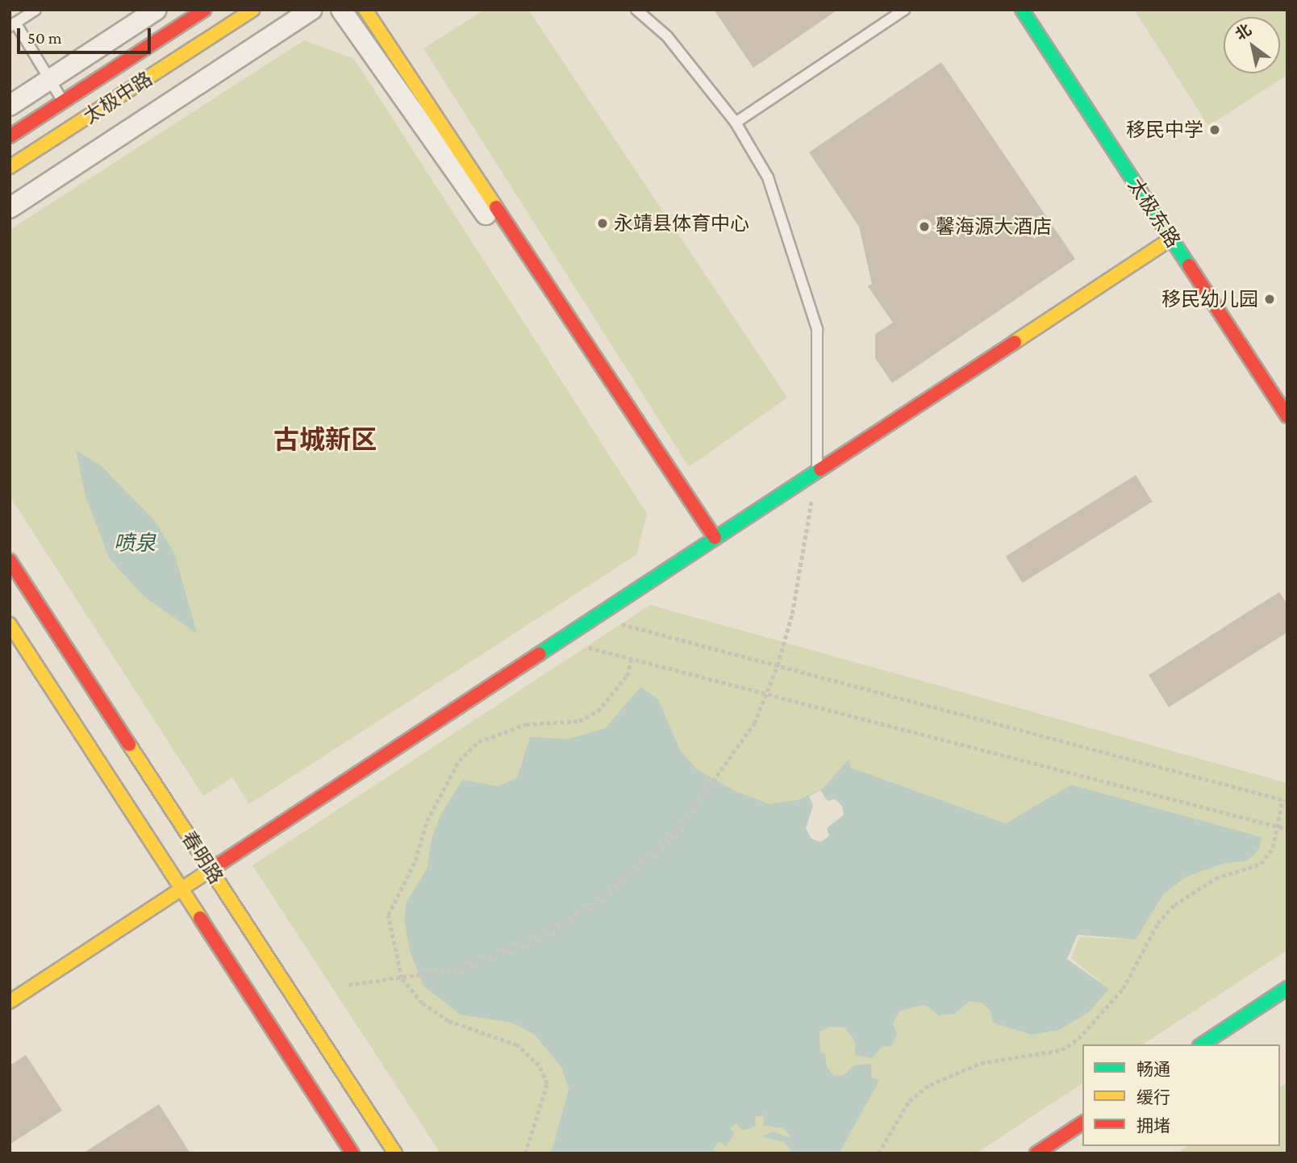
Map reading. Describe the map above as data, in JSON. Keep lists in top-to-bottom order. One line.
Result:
{"streets":{"street":["太极中路","太极东路","春明路"]},"districts":["古城新区"],"water":["喷泉"],"places":["移民中学","永靖县体育中心","馨海源大酒店","移民幼儿园"],"legend":["畅通","缓行","拥堵"],"scale_bar":"50 m","north":"top left"}
